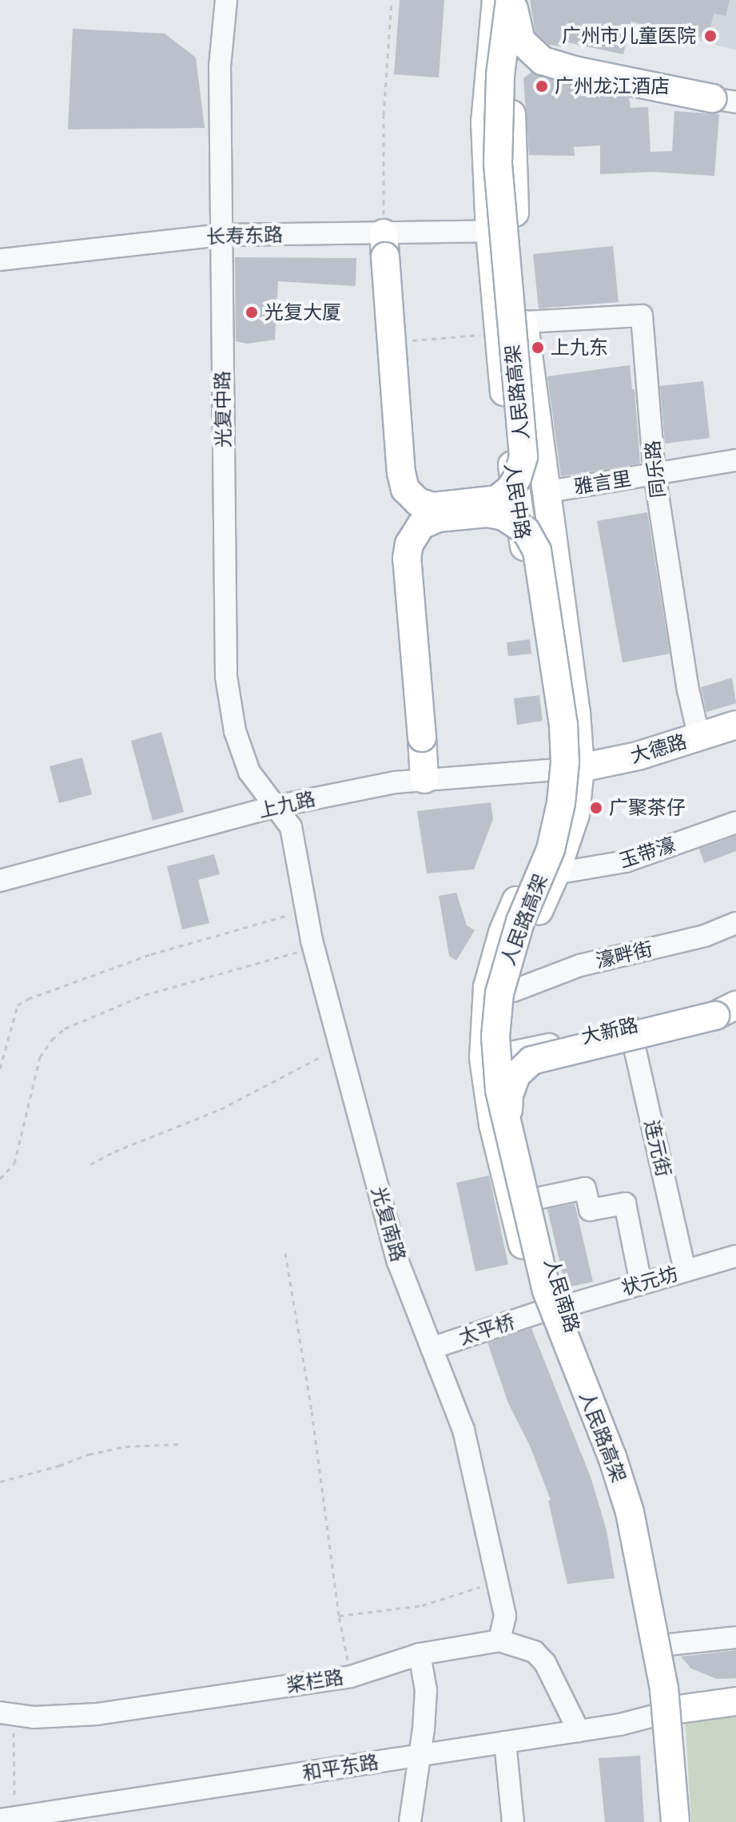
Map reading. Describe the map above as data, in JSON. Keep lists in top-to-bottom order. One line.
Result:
{"streets":{"main road":["人民路高架","人民中路","大德路","人民南路"],"street":["长寿东路","光复中路","同乐路","雅言里","上九路","玉带濠","濠畔街","大新路","连元街","光复南路","状元坊","太平桥","桨栏路","和平东路"]},"crossings":[["长寿东路","光复中路"],["长寿东路","人民中路"],["光复中路","上九路"],["光复中路","光复南路"],["同乐路","雅言里"],["同乐路","人民中路"],["同乐路","大德路"],["雅言里","人民中路"],["人民中路","大德路"],["人民中路","上九路"],["人民中路","人民南路"],["大德路","上九路"],["大德路","人民南路"],["上九路","光复南路"],["上九路","人民南路"],["玉带濠","人民南路"],["濠畔街","人民南路"],["大新路","连元街"],["大新路","人民南路"],["连元街","状元坊"],["光复南路","太平桥"],["光复南路","桨栏路"],["状元坊","人民南路"],["状元坊","太平桥"],["人民南路","太平桥"],["人民南路","和平东路"],["桨栏路","和平东路"]],"places":["广州市儿童医院","广州龙江酒店","光复大厦","上九东","广聚茶仔"]}
